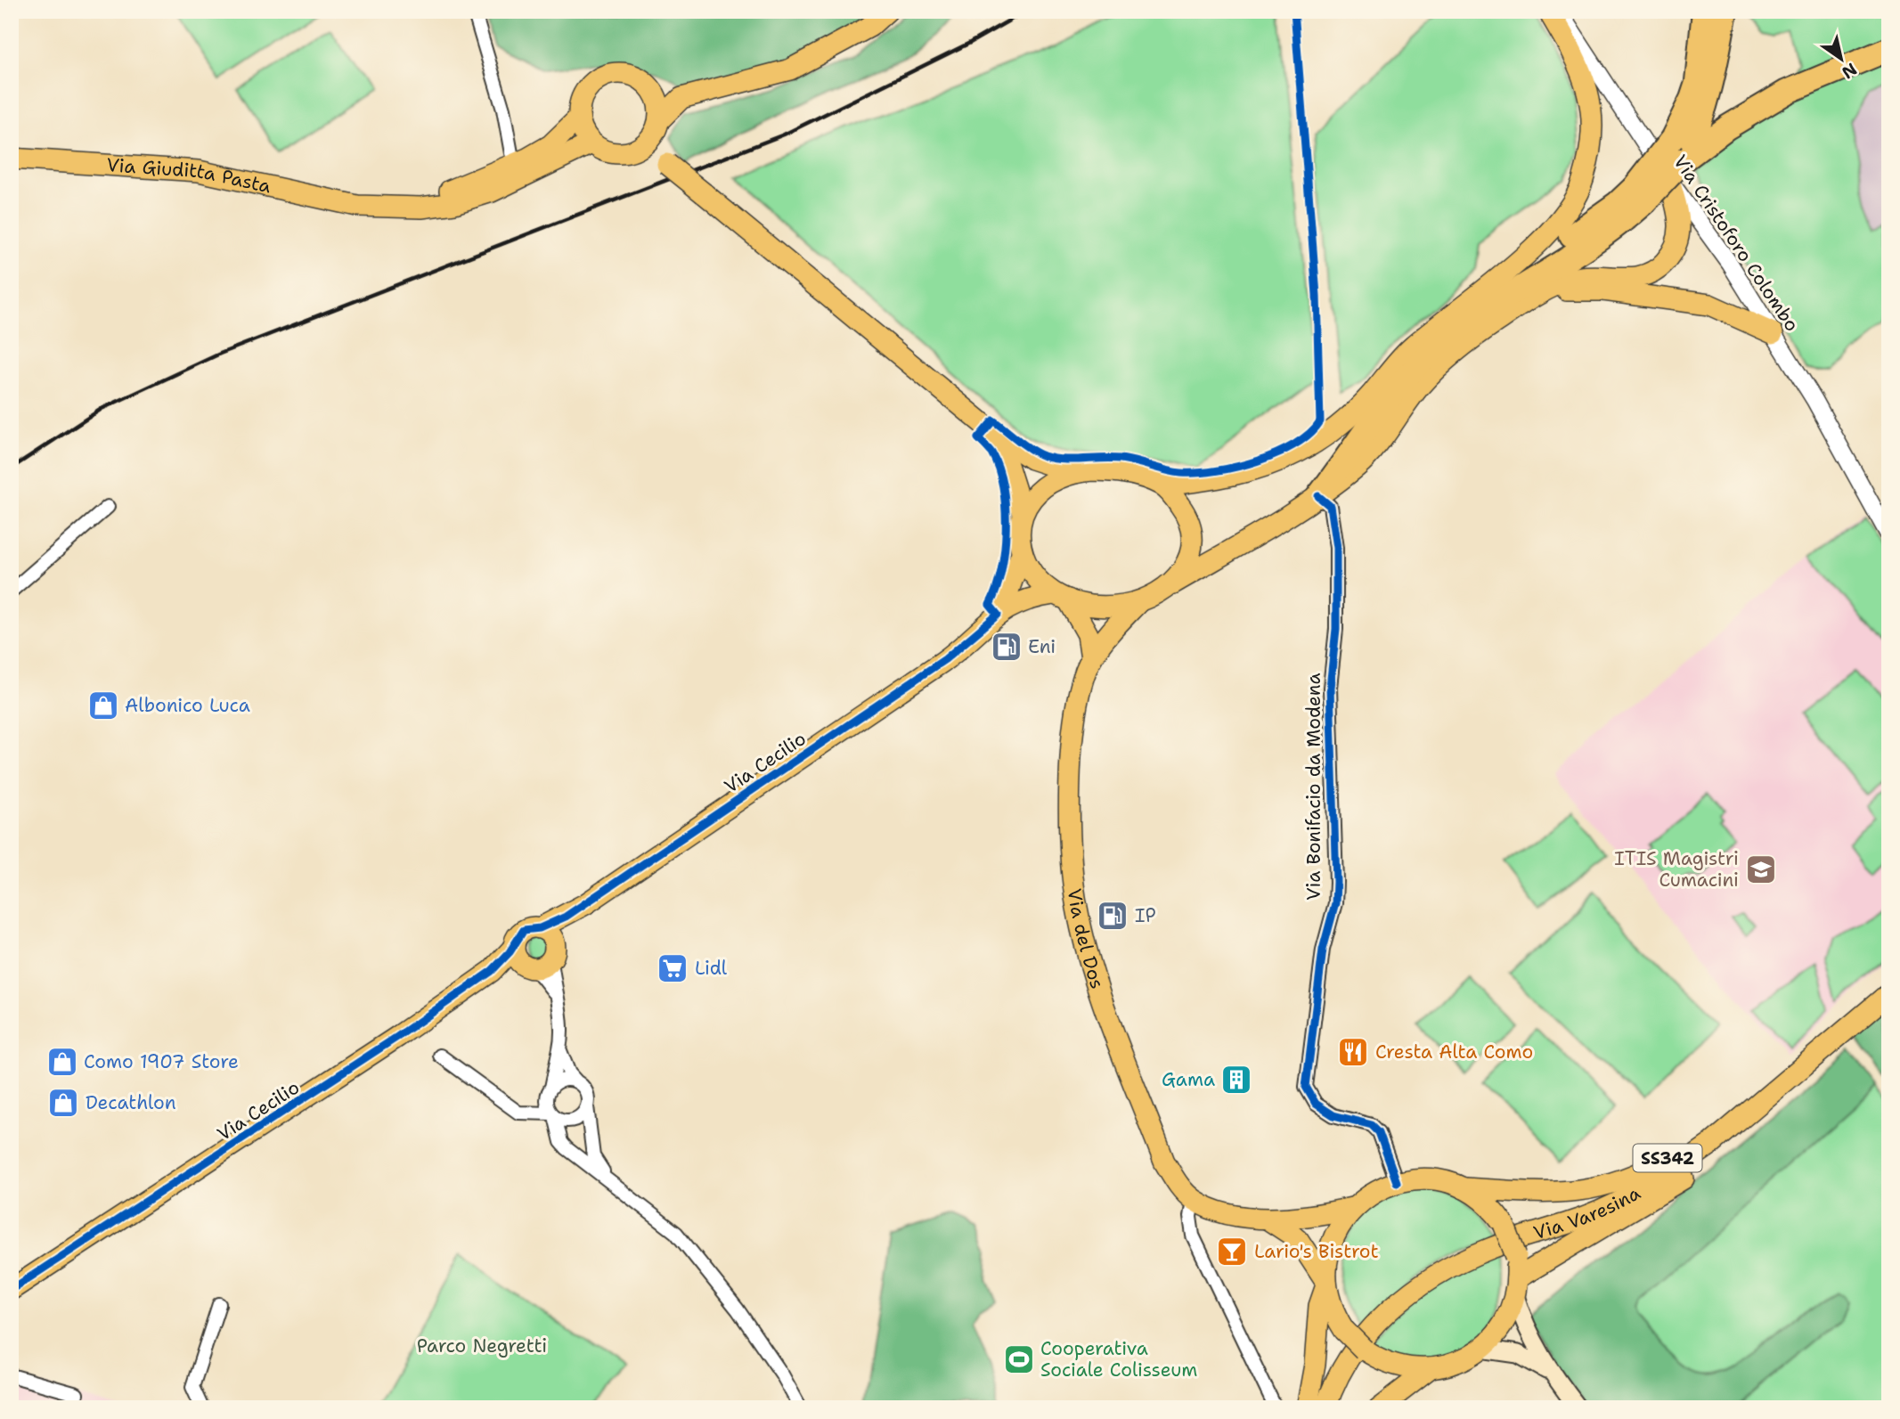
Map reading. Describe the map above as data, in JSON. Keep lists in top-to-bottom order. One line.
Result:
{"streets":{"main road":["Via Giuditta Pasta","Via Cecilio","Via del Dos","SS342","Via Varesina"],"street":["Via Cristoforo Colombo","Via Bonifacio da Modena"]},"crossings":[["Via Cecilio","Via del Dos"],["Via Bonifacio da Modena","Via del Dos"],["Via Bonifacio da Modena","SS342"],["Via del Dos","SS342"],["SS342","Via Varesina"]],"parks":["Parco Negretti"],"places":{"fuel station":["Eni","IP"],"shop":["Albonico Luca","Como 1907 Store","Decathlon"],"school or university":["ITIS Magistri Cumacini"],"supermarket":["Lidl"],"restaurant":["Cresta Alta Como"],"building":["Gama"],"bar":["Lario's Bistrot"],"sports":["Cooperativa Sociale Colisseum"]},"north":"bottom right"}
